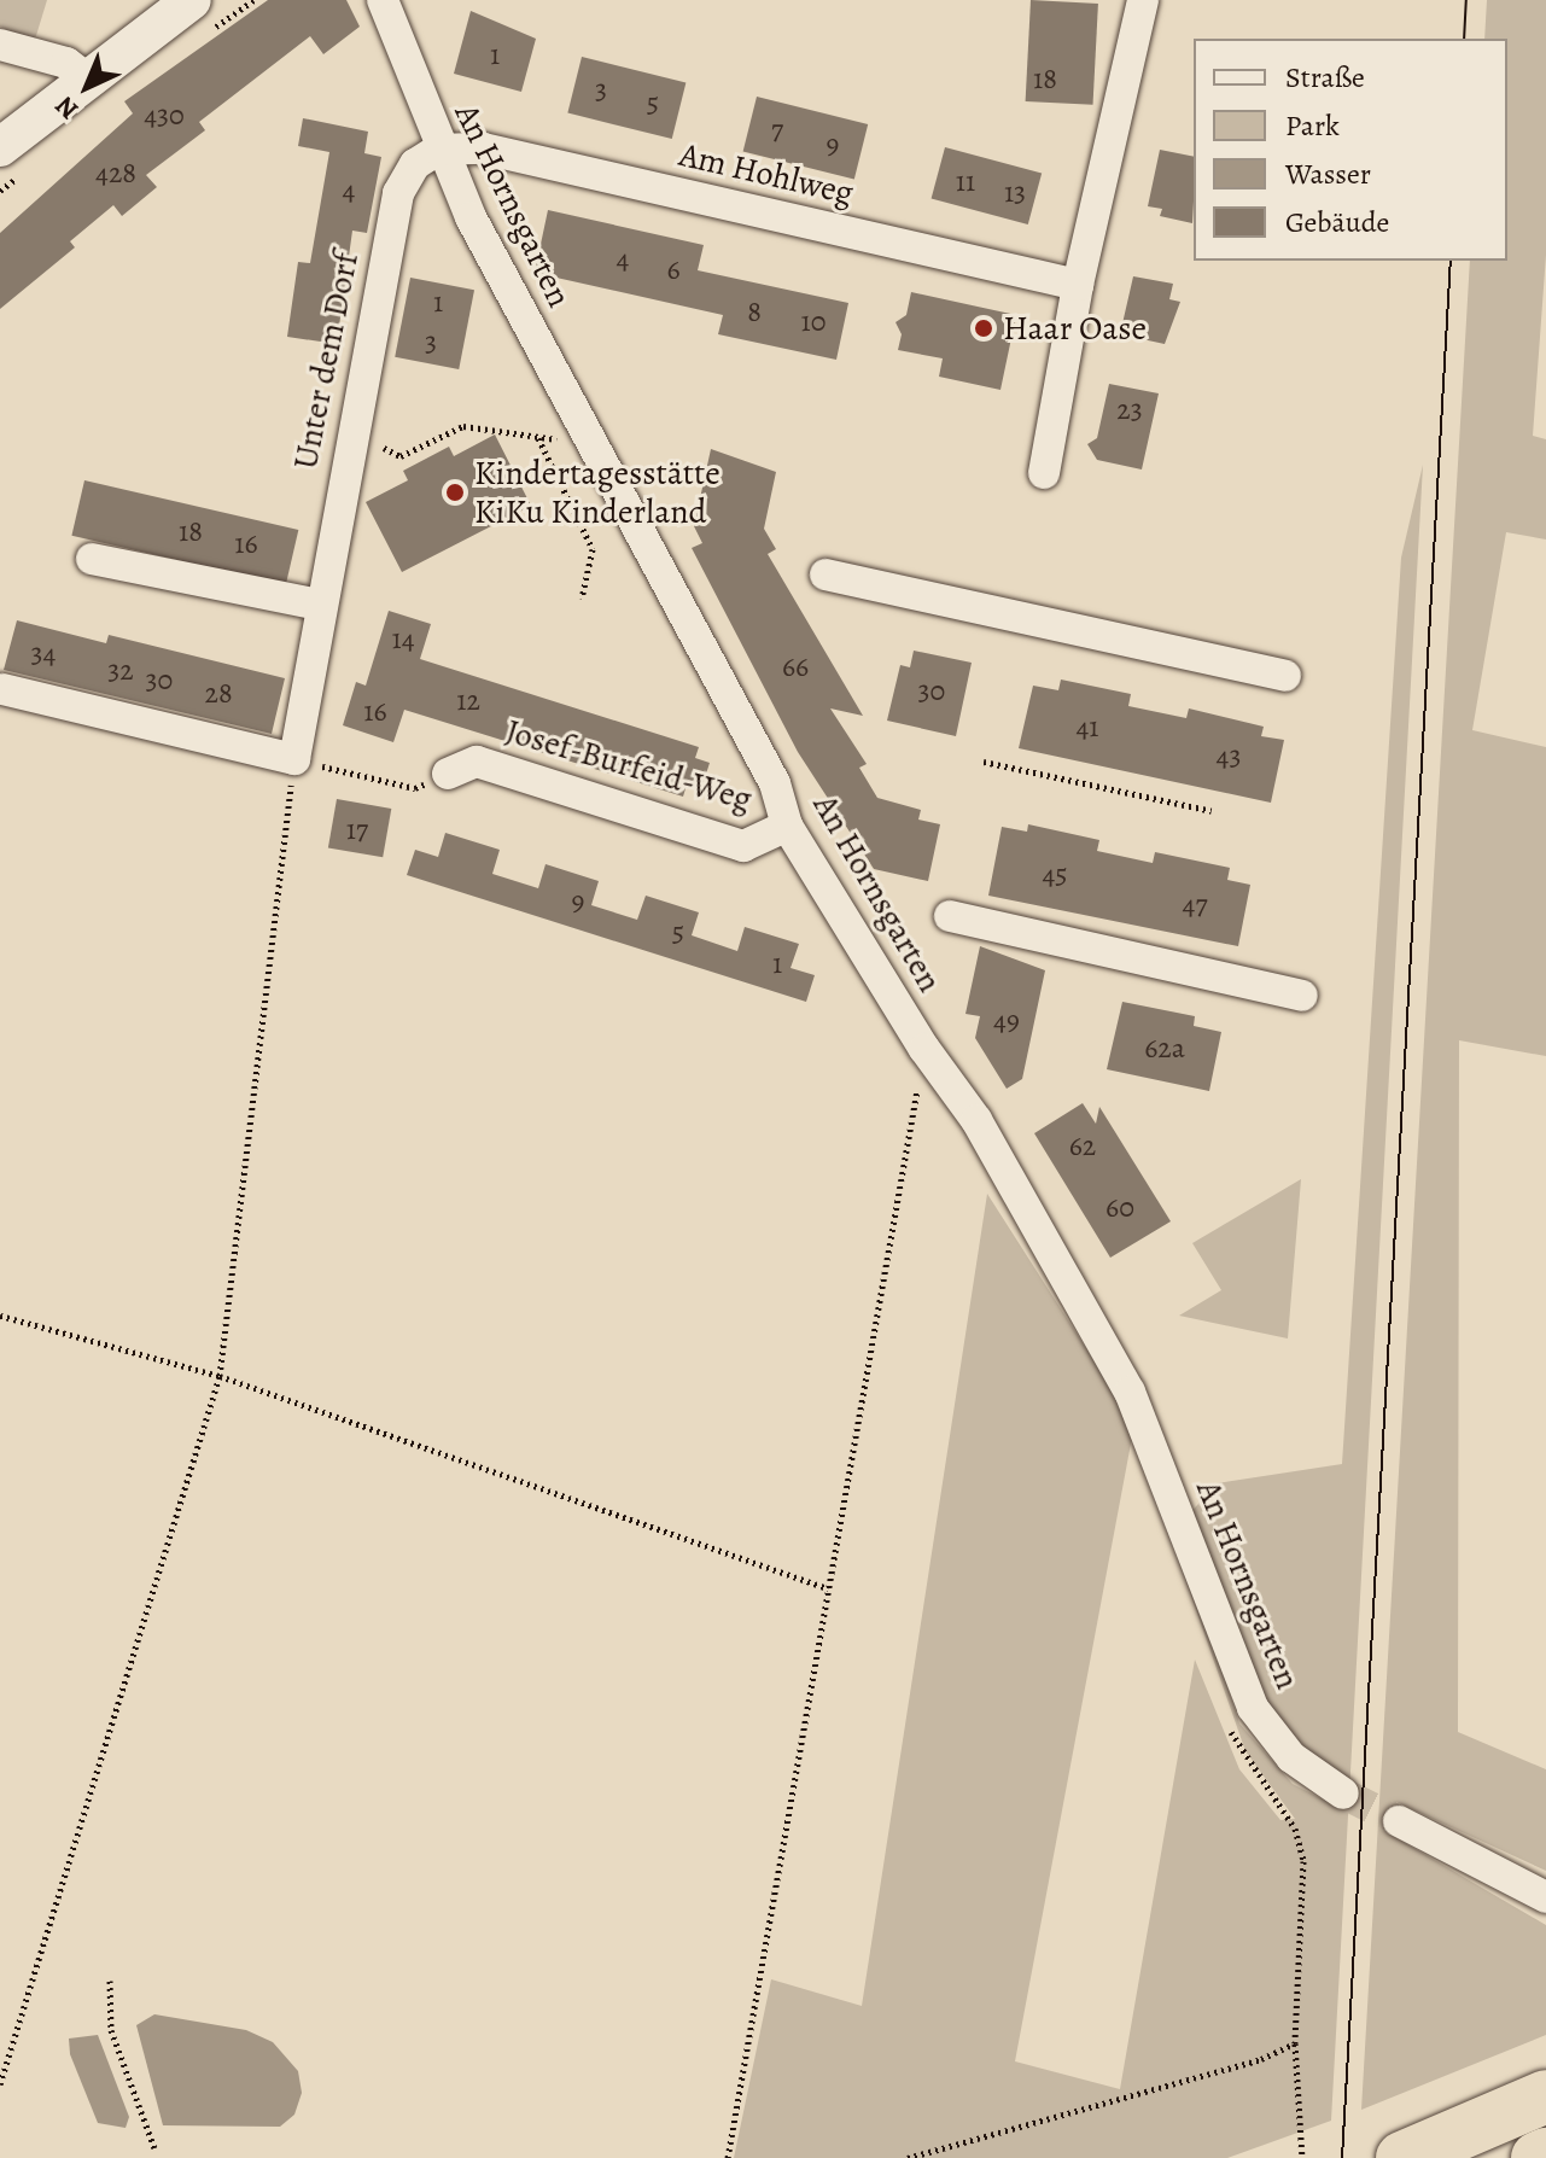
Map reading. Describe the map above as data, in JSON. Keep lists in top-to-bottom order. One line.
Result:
{"streets":{"street":["Am Hohlweg","An Hornsgarten","Unter dem Dorf","Josef-Burfeid-Weg"]},"crossings":[["Am Hohlweg","An Hornsgarten"],["Am Hohlweg","Unter dem Dorf"],["An Hornsgarten","Unter dem Dorf"],["An Hornsgarten","Josef-Burfeid-Weg"]],"places":["Haar Oase","Kindertagesstätte KiKu Kinderland"],"house_numbers":["1","18","3","5","430","7","9","428","11","4","13","4","6","1","8","10","3","23","18","16","14","34","66","32","30","30","28","12","16","41","43","17","45","9","47","5","1","49","62a","62","60"],"legend":["Straße","Park","Wasser","Gebäude"],"north":"bottom left"}
